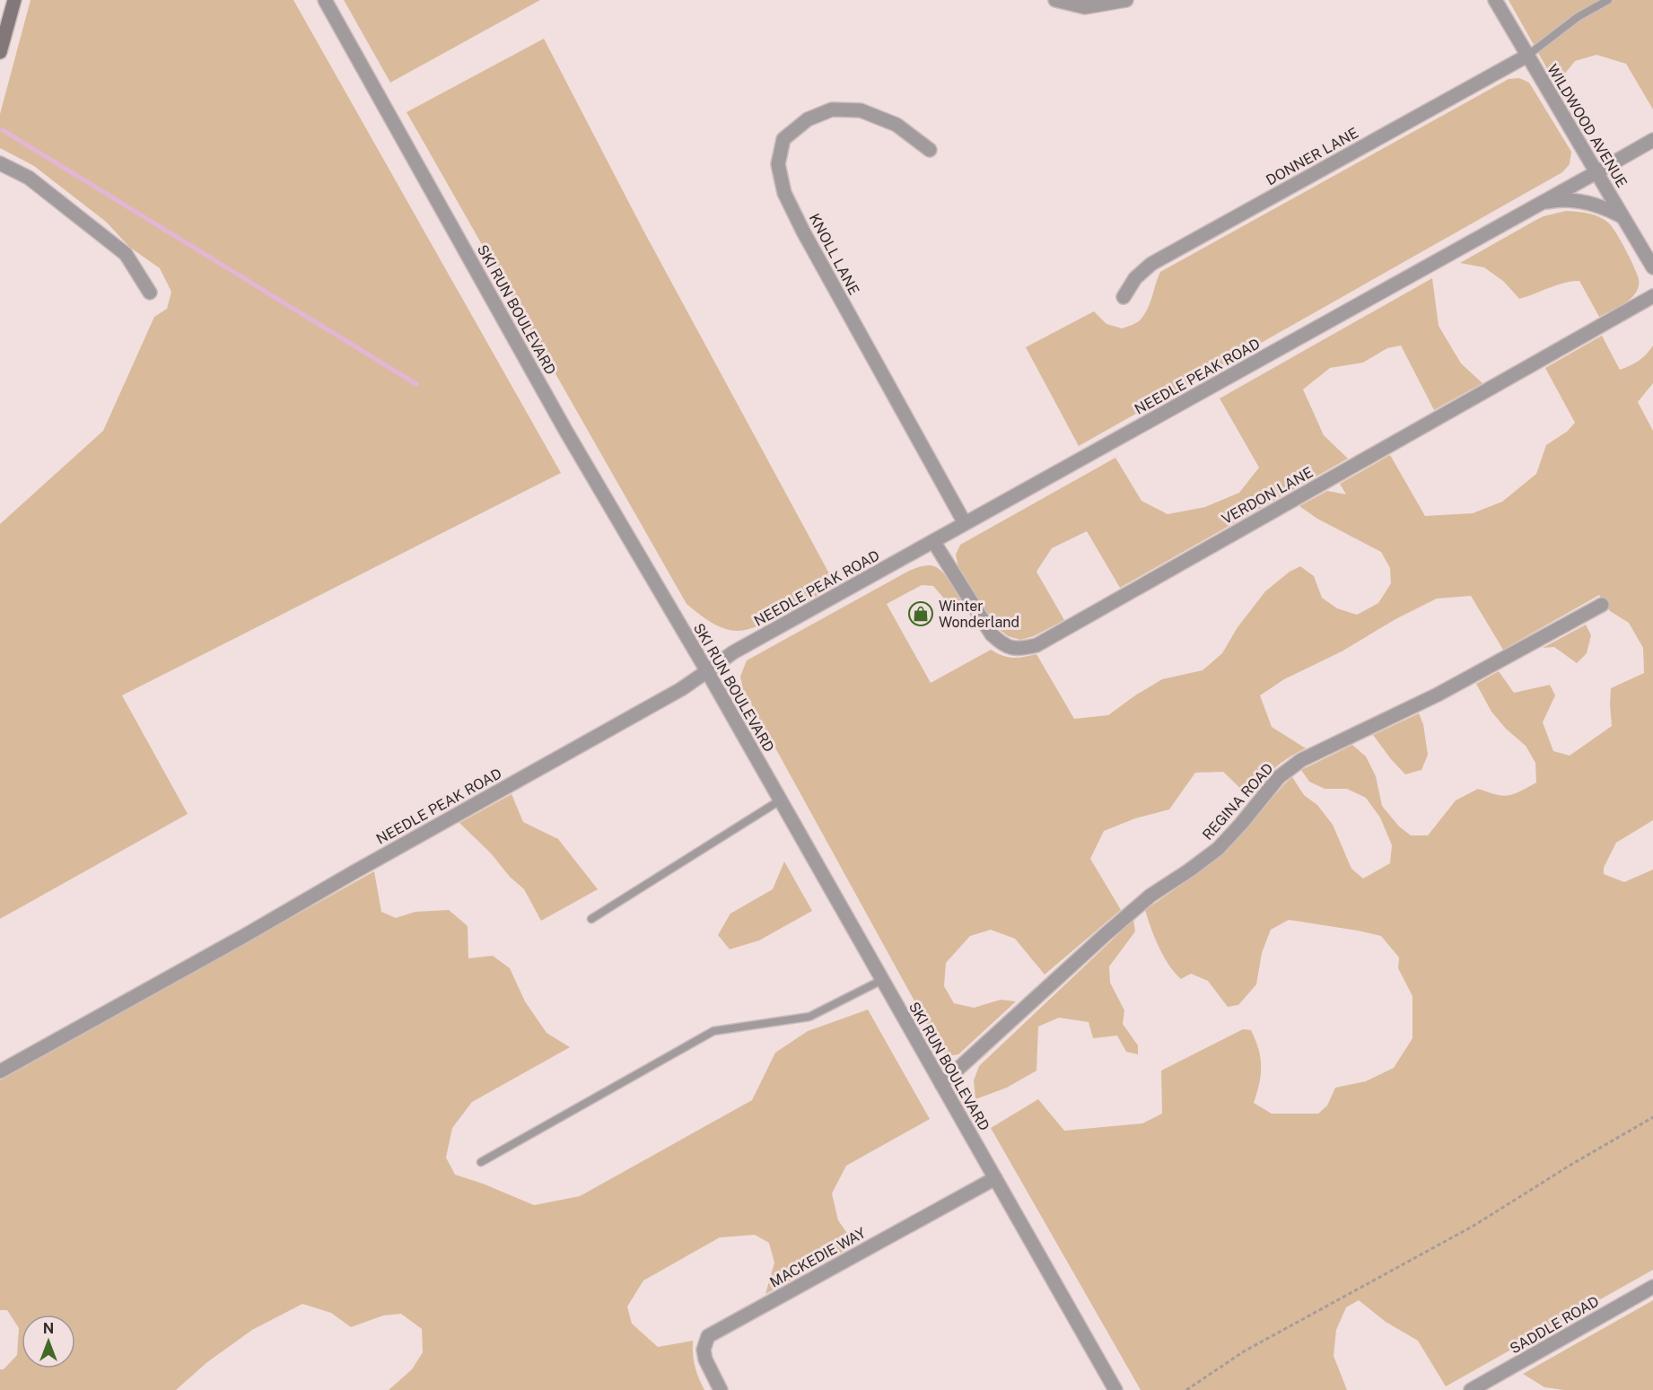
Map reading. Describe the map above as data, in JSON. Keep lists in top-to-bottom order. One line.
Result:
{"streets":{"street":["WILDWOOD AVENUE","DONNER LANE","KNOLL LANE","SKI RUN BOULEVARD","NEEDLE PEAK ROAD","VERDON LANE","REGINA ROAD","MACKEDIE WAY","SADDLE ROAD"]},"crossings":[["WILDWOOD AVENUE","DONNER LANE"],["WILDWOOD AVENUE","NEEDLE PEAK ROAD"],["KNOLL LANE","NEEDLE PEAK ROAD"],["SKI RUN BOULEVARD","NEEDLE PEAK ROAD"],["SKI RUN BOULEVARD","REGINA ROAD"],["SKI RUN BOULEVARD","MACKEDIE WAY"],["NEEDLE PEAK ROAD","VERDON LANE"]],"places":{"shop":["Winter Wonderland"]},"north":"top"}
